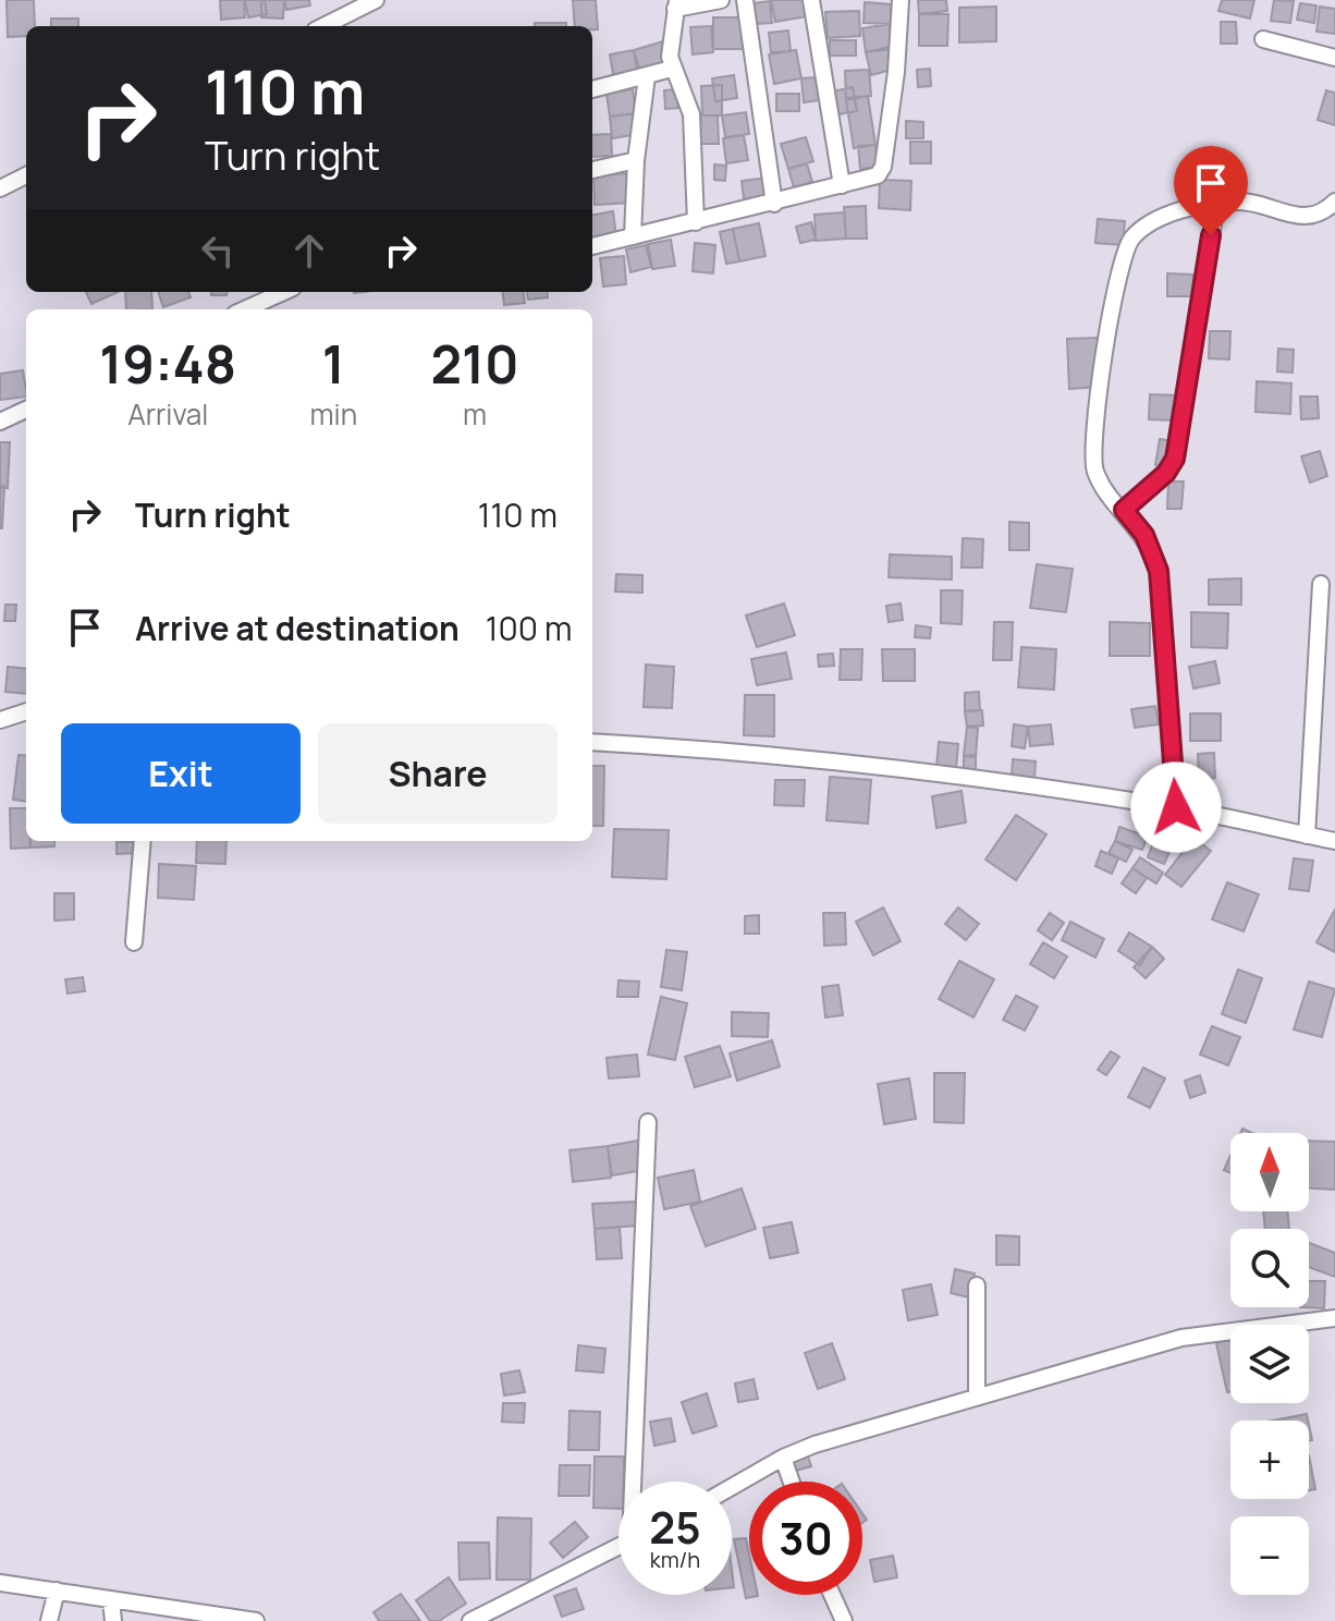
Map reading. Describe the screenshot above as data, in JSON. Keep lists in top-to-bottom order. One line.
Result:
{"north":"top","page":{"turn":["110 m","Turn right"],"eta":["19:48","Arrival","1","min","210","m"],"list":[{"name":"Turn right","value":"110 m"},{"name":"Arrive at destination","value":"100 m"}],"buttons":["Exit","Share"],"map_buttons":["+","−"],"speed":"25 km/h","limit":"30"}}
